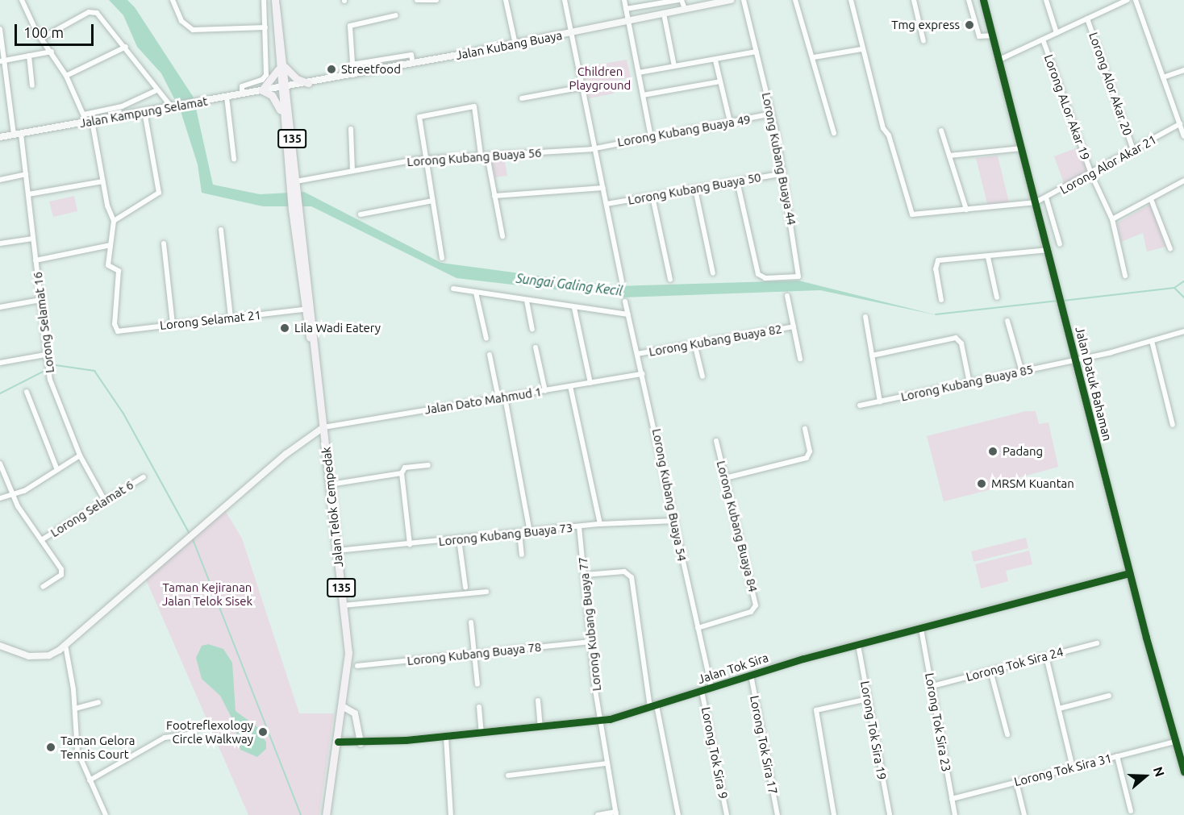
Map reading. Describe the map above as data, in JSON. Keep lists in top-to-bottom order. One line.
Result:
{"streets":{"main road":["135","Jalan Telok Cempedak"],"street":["Jalan Kubang Buaya","Lorong Alor Akar 20","Lorong ALor Akar 19","Jalan Kampung Selamat","Lorong Kubang Buaya 49","Lorong Kubang Buaya 56","Lorong Kubang Buaya 44","Lorong Alor Akar 21","Lorong Kubang Buaya 50","Lorong Selamat 21","Lorong Selamat 16","Lorong Kubang Buaya 82","Lorong Kubang Buaya 85","Jalan Datuk Bahaman","Jalan Dato Mahmud 1","Lorong Kubang Buaya 54","Lorong Selamat 6","Lorong Kubang Buaya 84","Lorong Kubang Buaya 73","Lorong Kubang Buaya 77","Lorong Kubang Buaya 78","Lorong Tok Sira 24","Jalan Tok Sira","Lorong Tok Sira 23","Lorong Tok Sira 19","Lorong Tok Sira 17","Lorong Tok Sira 9","Lorong Tok Sira 31"]},"crossings":[["Jalan Kubang Buaya","Jalan Kampung Selamat"],["Jalan Kubang Buaya","135"],["Jalan Kubang Buaya","Jalan Telok Cempedak"],["Lorong Alor Akar 20","Lorong Alor Akar 21"],["Lorong ALor Akar 19","Lorong Alor Akar 21"],["Jalan Kampung Selamat","135"],["Jalan Kampung Selamat","Lorong Selamat 16"],["Jalan Kampung Selamat","Jalan Telok Cempedak"],["Lorong Kubang Buaya 49","Lorong Kubang Buaya 56"],["Lorong Kubang Buaya 49","Lorong Kubang Buaya 44"],["135","Jalan Telok Cempedak"],["Lorong Kubang Buaya 56","Jalan Telok Cempedak"],["Lorong Kubang Buaya 44","Lorong Kubang Buaya 50"],["Lorong Alor Akar 21","Jalan Datuk Bahaman"],["Lorong Selamat 21","Jalan Telok Cempedak"],["Lorong Selamat 16","Lorong Selamat 6"],["Lorong Kubang Buaya 82","Lorong Kubang Buaya 54"],["Lorong Kubang Buaya 85","Jalan Datuk Bahaman"],["Jalan Datuk Bahaman","Jalan Tok Sira"],["Jalan Datuk Bahaman","Lorong Tok Sira 31"],["Jalan Dato Mahmud 1","Lorong Kubang Buaya 54"],["Jalan Dato Mahmud 1","Jalan Telok Cempedak"],["Lorong Kubang Buaya 54","Lorong Kubang Buaya 84"],["Lorong Kubang Buaya 54","Lorong Kubang Buaya 73"],["Lorong Kubang Buaya 54","Jalan Tok Sira"],["Jalan Telok Cempedak","Lorong Kubang Buaya 73"],["Jalan Telok Cempedak","Jalan Tok Sira"],["Lorong Kubang Buaya 73","Lorong Kubang Buaya 77"],["Lorong Kubang Buaya 77","Lorong Kubang Buaya 78"],["Lorong Kubang Buaya 77","Jalan Tok Sira"],["Lorong Tok Sira 24","Lorong Tok Sira 23"],["Jalan Tok Sira","Lorong Tok Sira 23"],["Jalan Tok Sira","Lorong Tok Sira 19"],["Jalan Tok Sira","Lorong Tok Sira 17"],["Jalan Tok Sira","Lorong Tok Sira 9"],["Lorong Tok Sira 23","Lorong Tok Sira 31"]],"water":["Sungai Galing Kecil"],"parks":["Children Playground","Taman Kejiranan Jalan Telok Sisek"],"places":["Tmg express","Streetfood","Lila Wadi Eatery","Padang","MRSM Kuantan","Footreflexology Circle Walkway","Taman Gelora Tennis Court"],"scale_bar":"100 m","north":"right"}
